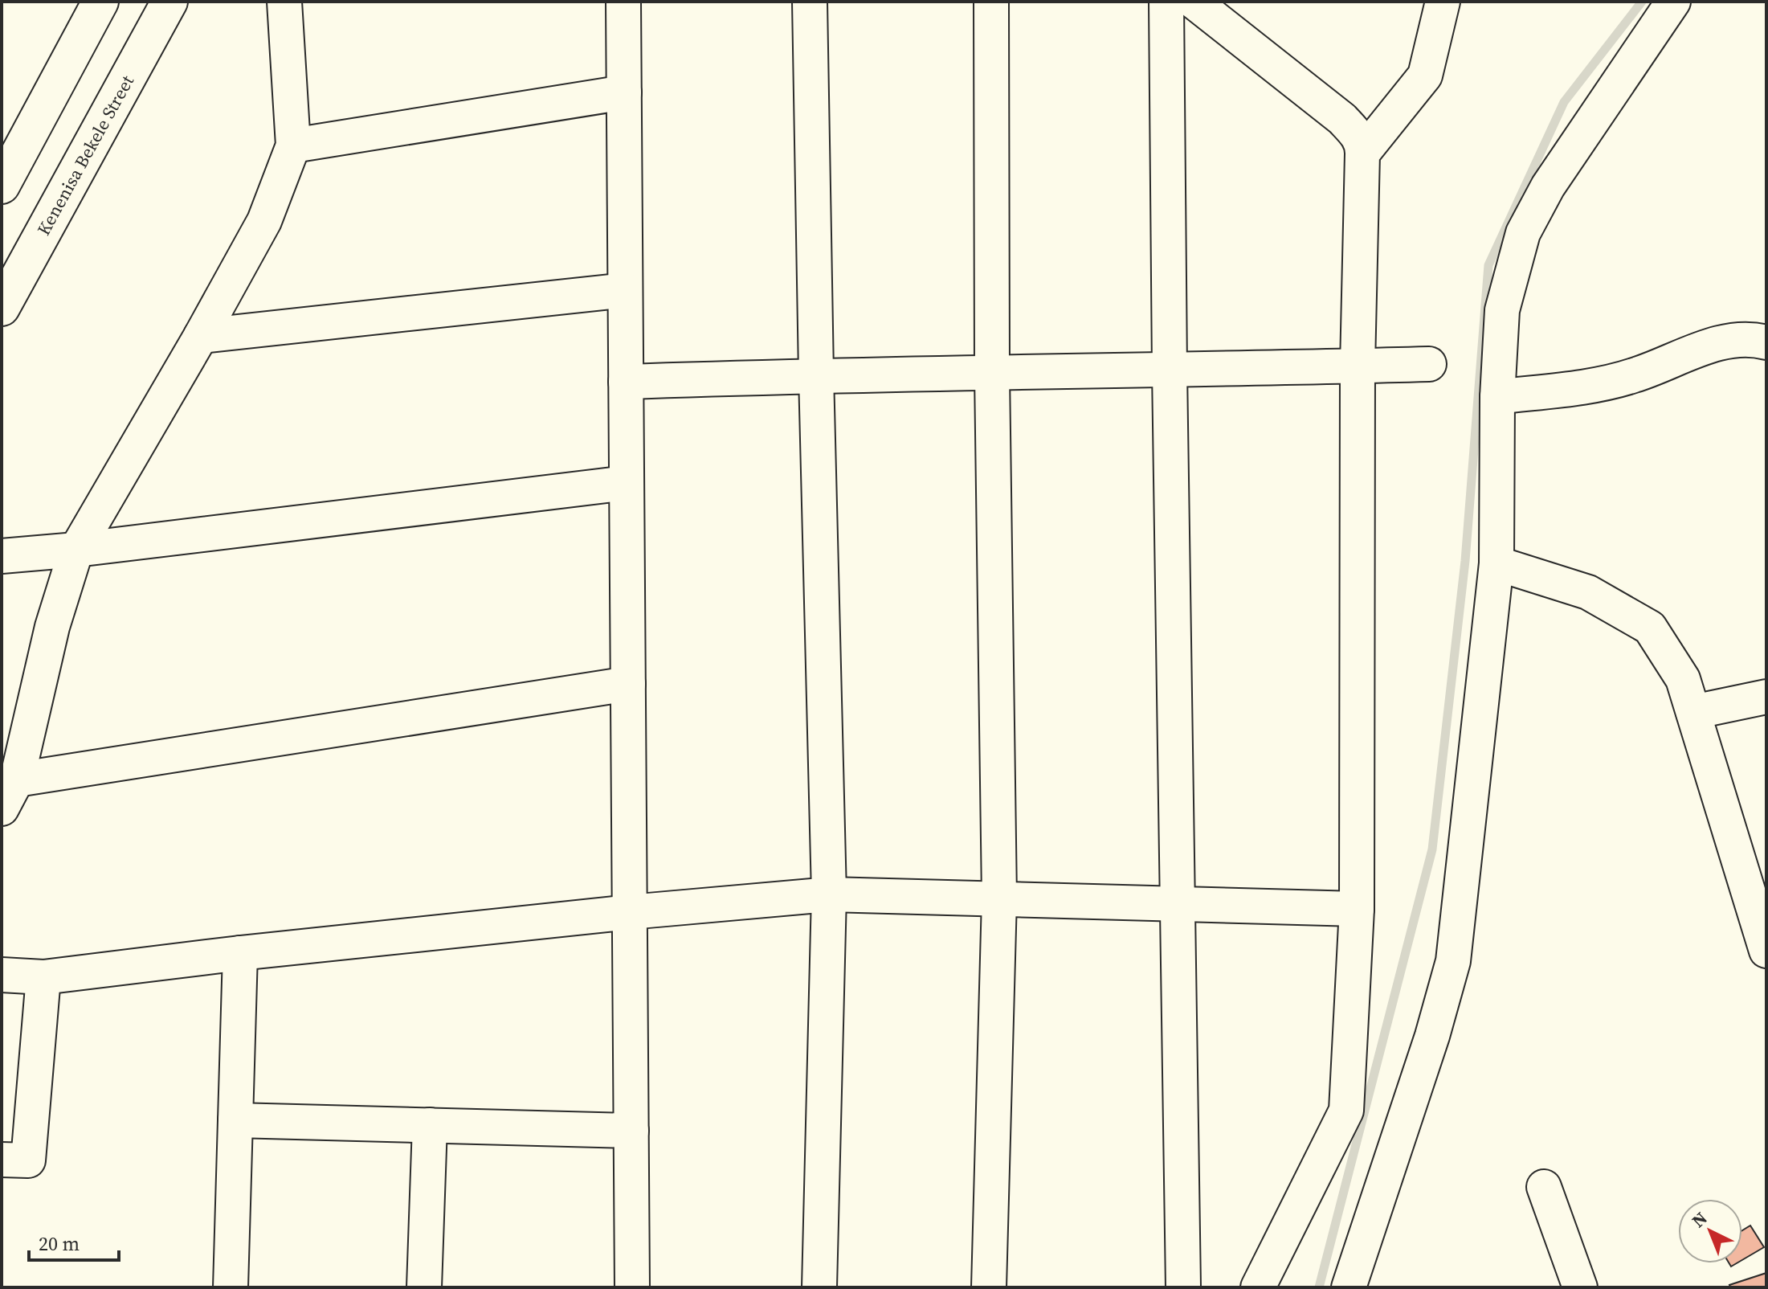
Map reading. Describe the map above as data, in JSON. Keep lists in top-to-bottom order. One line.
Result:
{"streets":{"main road":["Kenenisa Bekele Street"]},"scale_bar":"20 m","north":"top left"}
